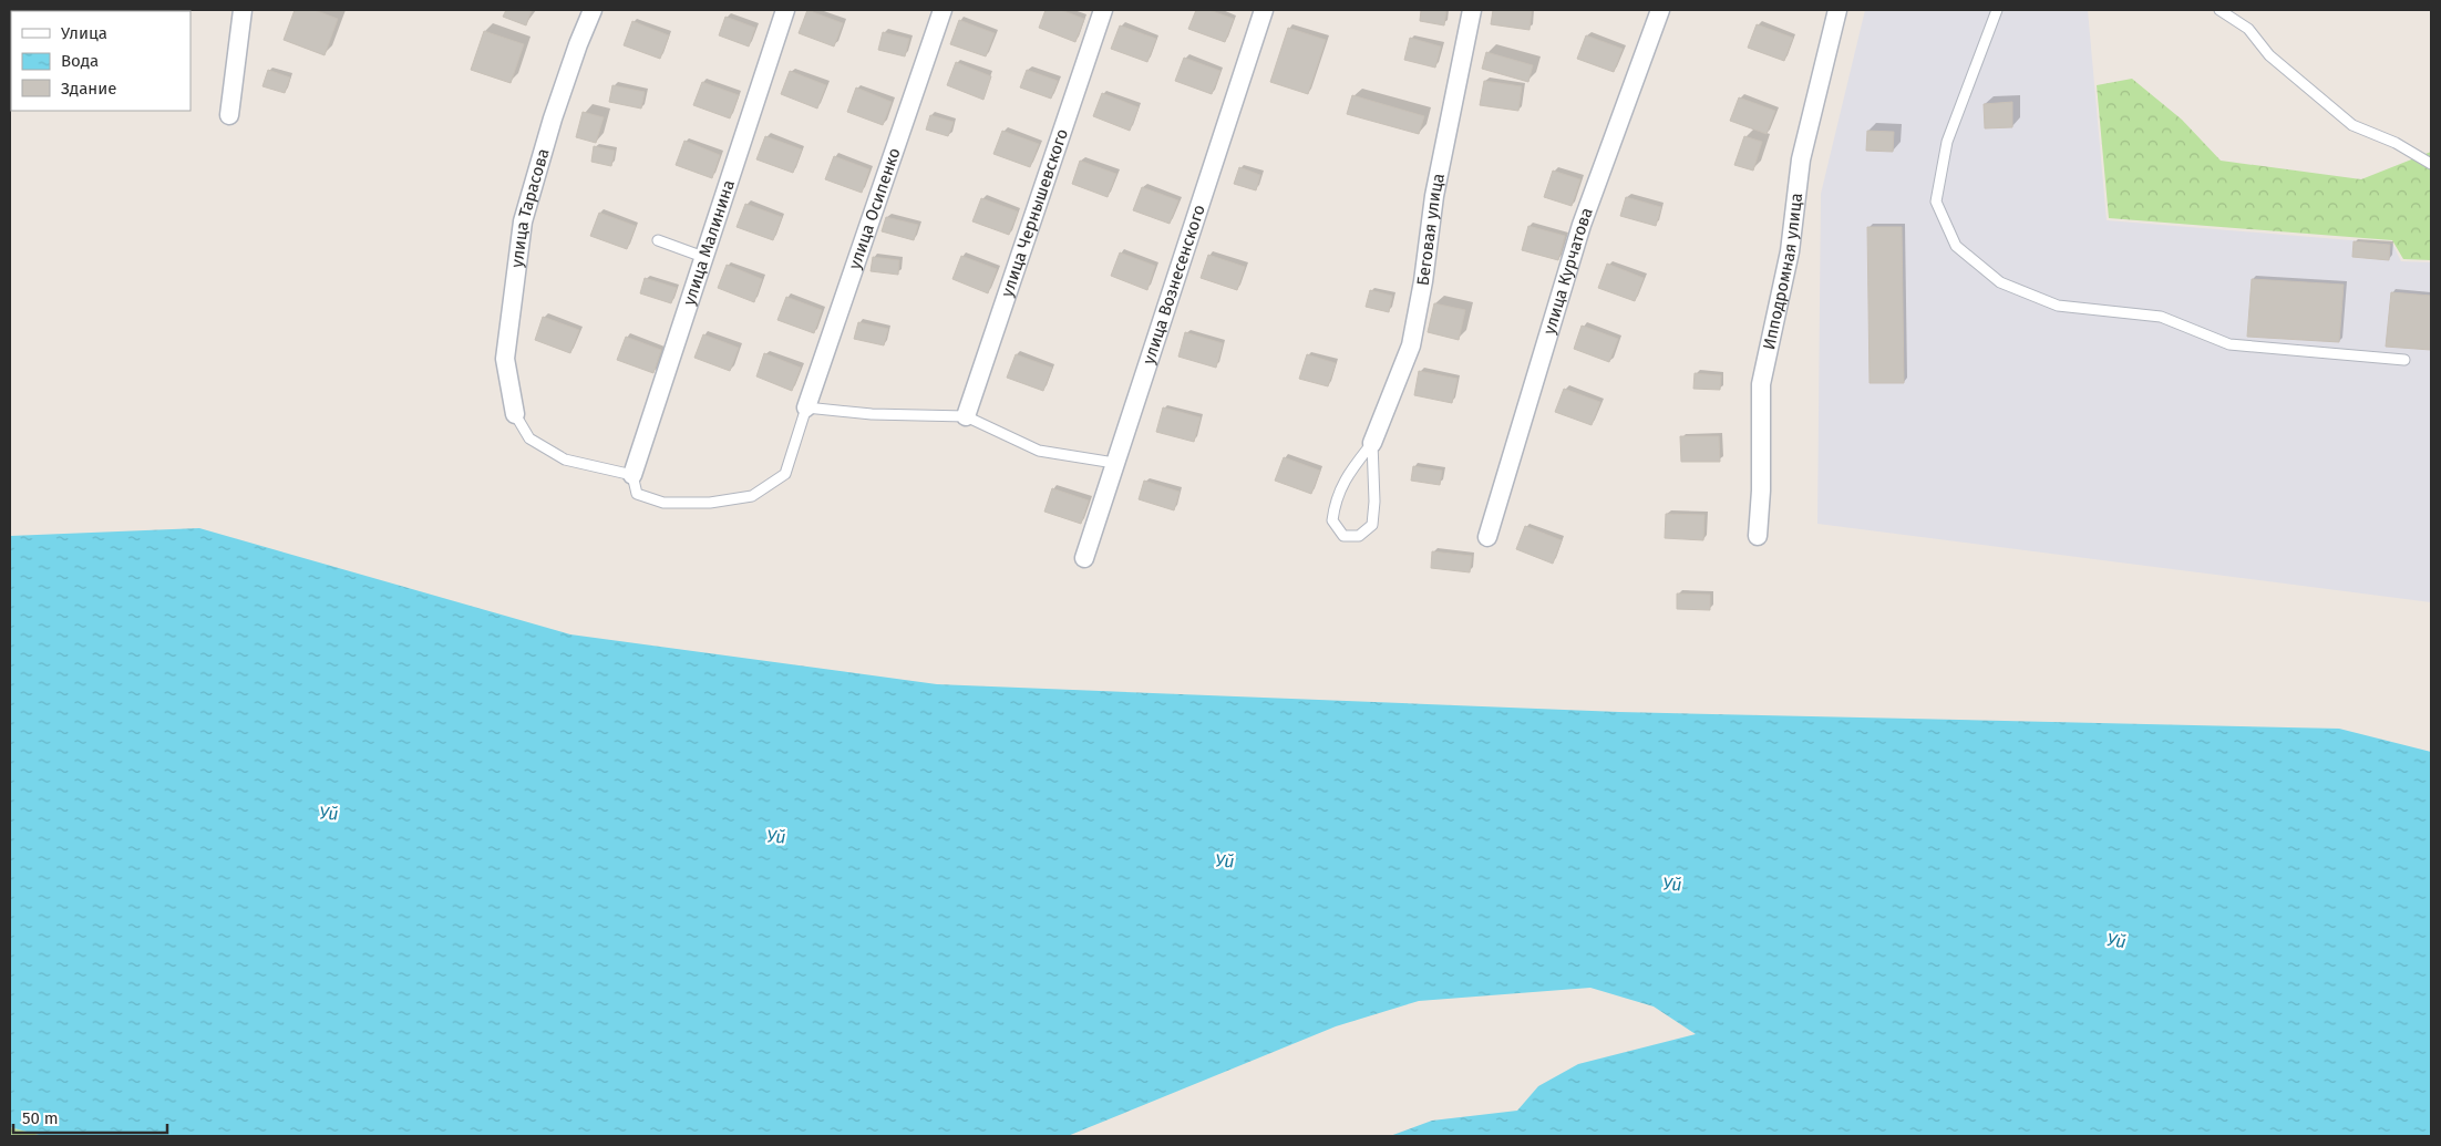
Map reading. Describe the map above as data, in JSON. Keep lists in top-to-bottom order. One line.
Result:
{"streets":{"street":["улица Тарасова","улица Осипенко","улица Чернышевского","Беговая улица","улица Малинина","улица Курчатова","Ипподромная улица","улица Вознесенского"]},"water":["Уй"],"legend":["Улица","Вода","Здание"],"scale_bar":"50 m"}
